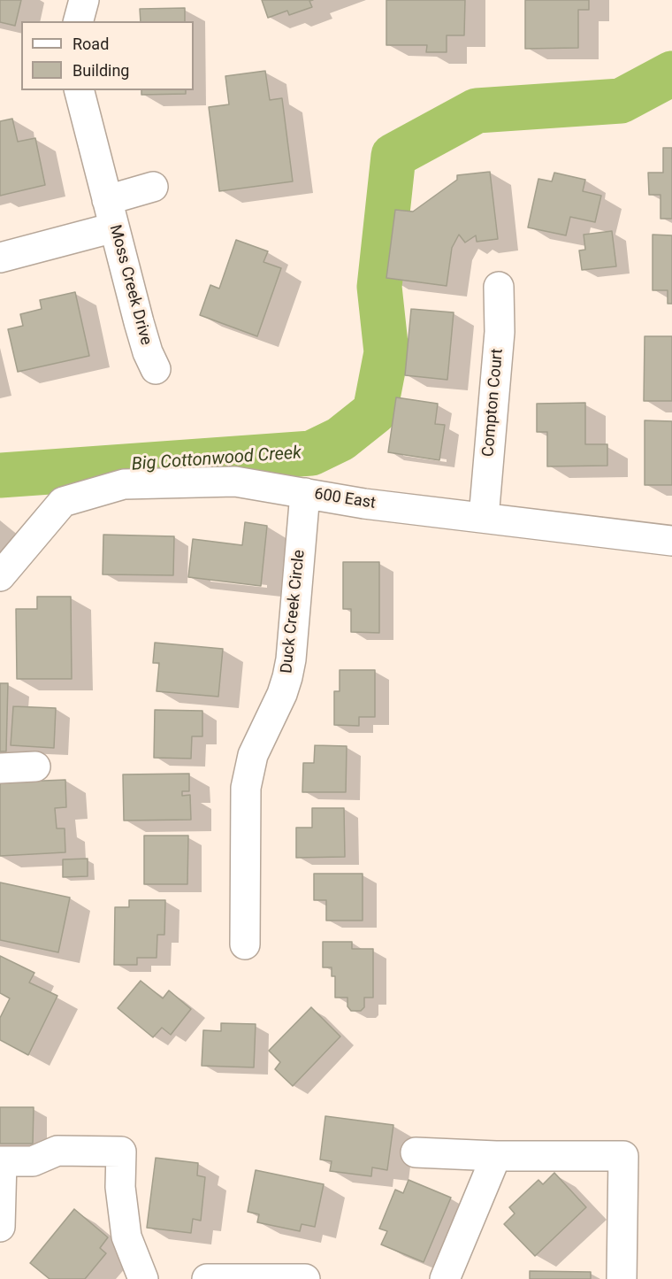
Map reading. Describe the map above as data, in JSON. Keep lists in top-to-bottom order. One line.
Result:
{"streets":{"street":["Moss Creek Drive","Compton Court","600 East","Duck Creek Circle"]},"crossings":[["Compton Court","600 East"],["600 East","Duck Creek Circle"]],"water":["Big Cottonwood Creek"],"legend":["Road","Building"]}
